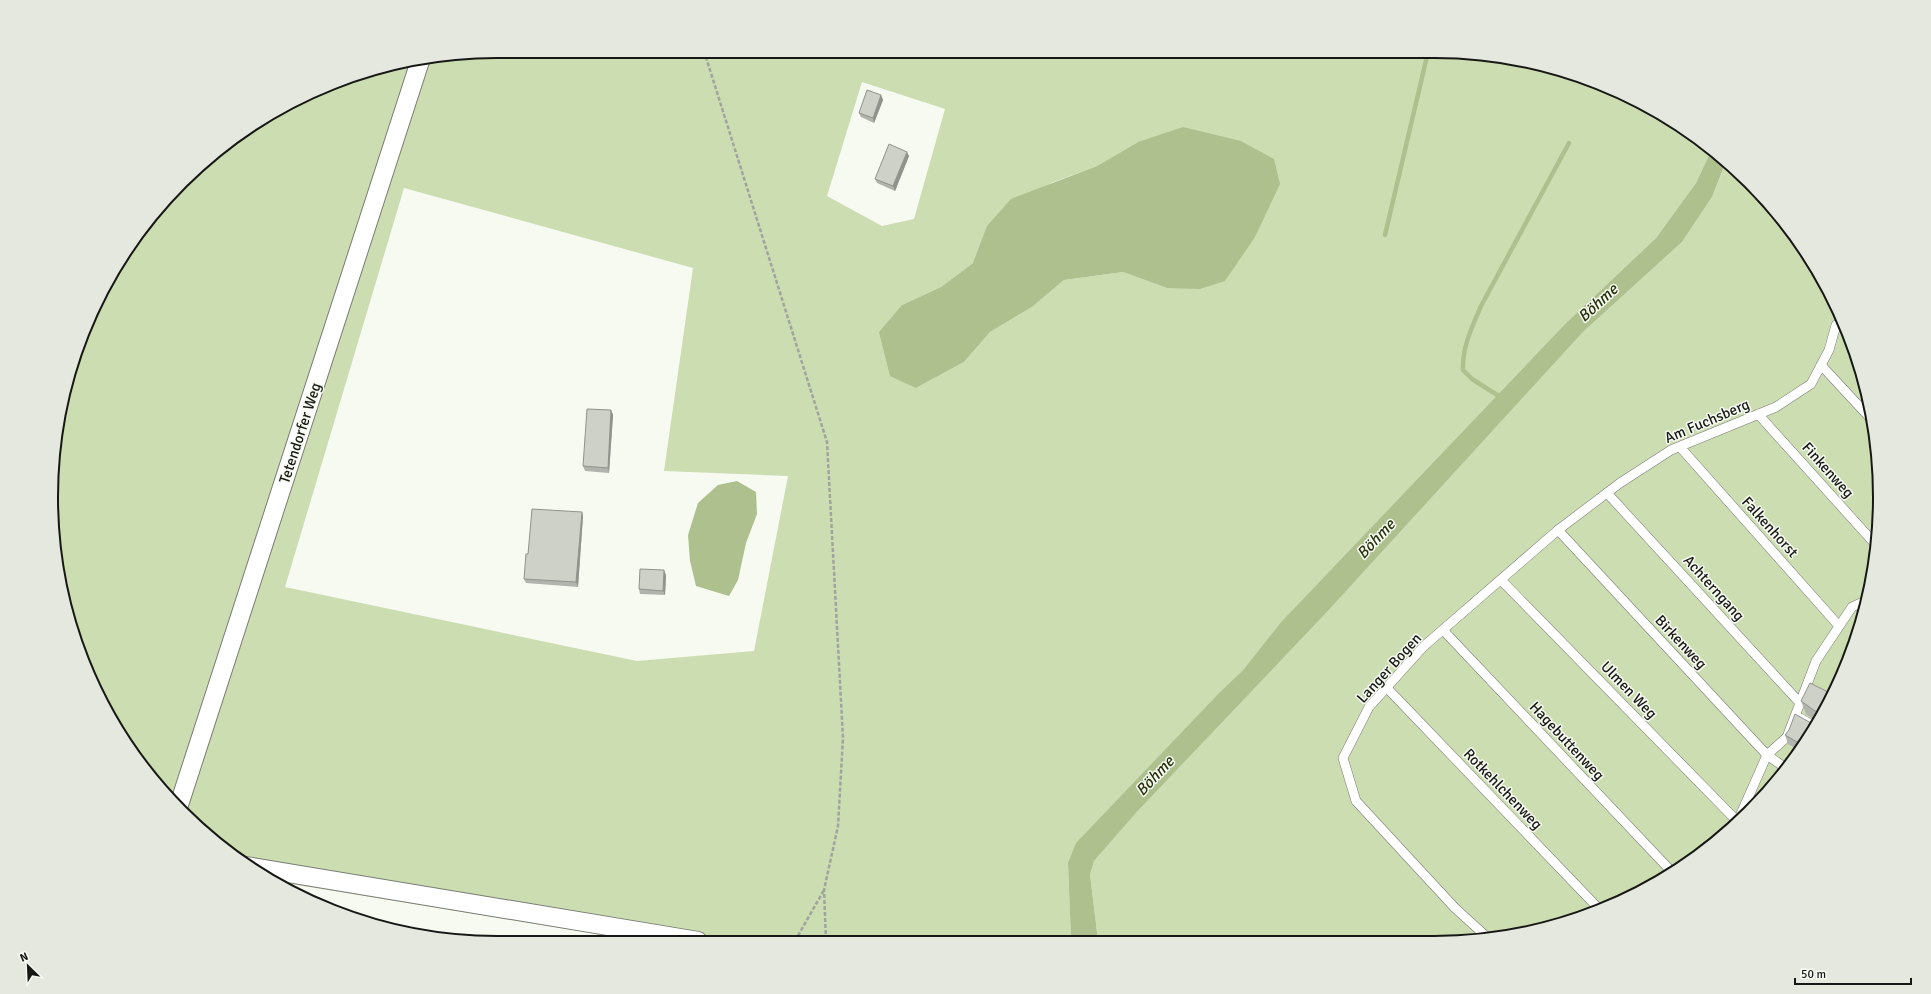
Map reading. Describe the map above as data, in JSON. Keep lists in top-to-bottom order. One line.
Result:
{"streets":{"street":["Tetendorfer Weg"],"lane":["Am Fuchsberg","Finkenweg","Falkenhorst","Achterngang","Birkenweg","Langer Bogen","Ulmen Weg","Hagebuttenweg","Rotkehlchenweg"]},"crossings":[["Am Fuchsberg","Finkenweg"],["Am Fuchsberg","Falkenhorst"],["Am Fuchsberg","Achterngang"],["Am Fuchsberg","Birkenweg"],["Am Fuchsberg","Langer Bogen"],["Birkenweg","Langer Bogen"],["Langer Bogen","Ulmen Weg"],["Langer Bogen","Hagebuttenweg"],["Langer Bogen","Rotkehlchenweg"]],"water":["Böhme"],"scale_bar":"50 m","north":"top left"}
